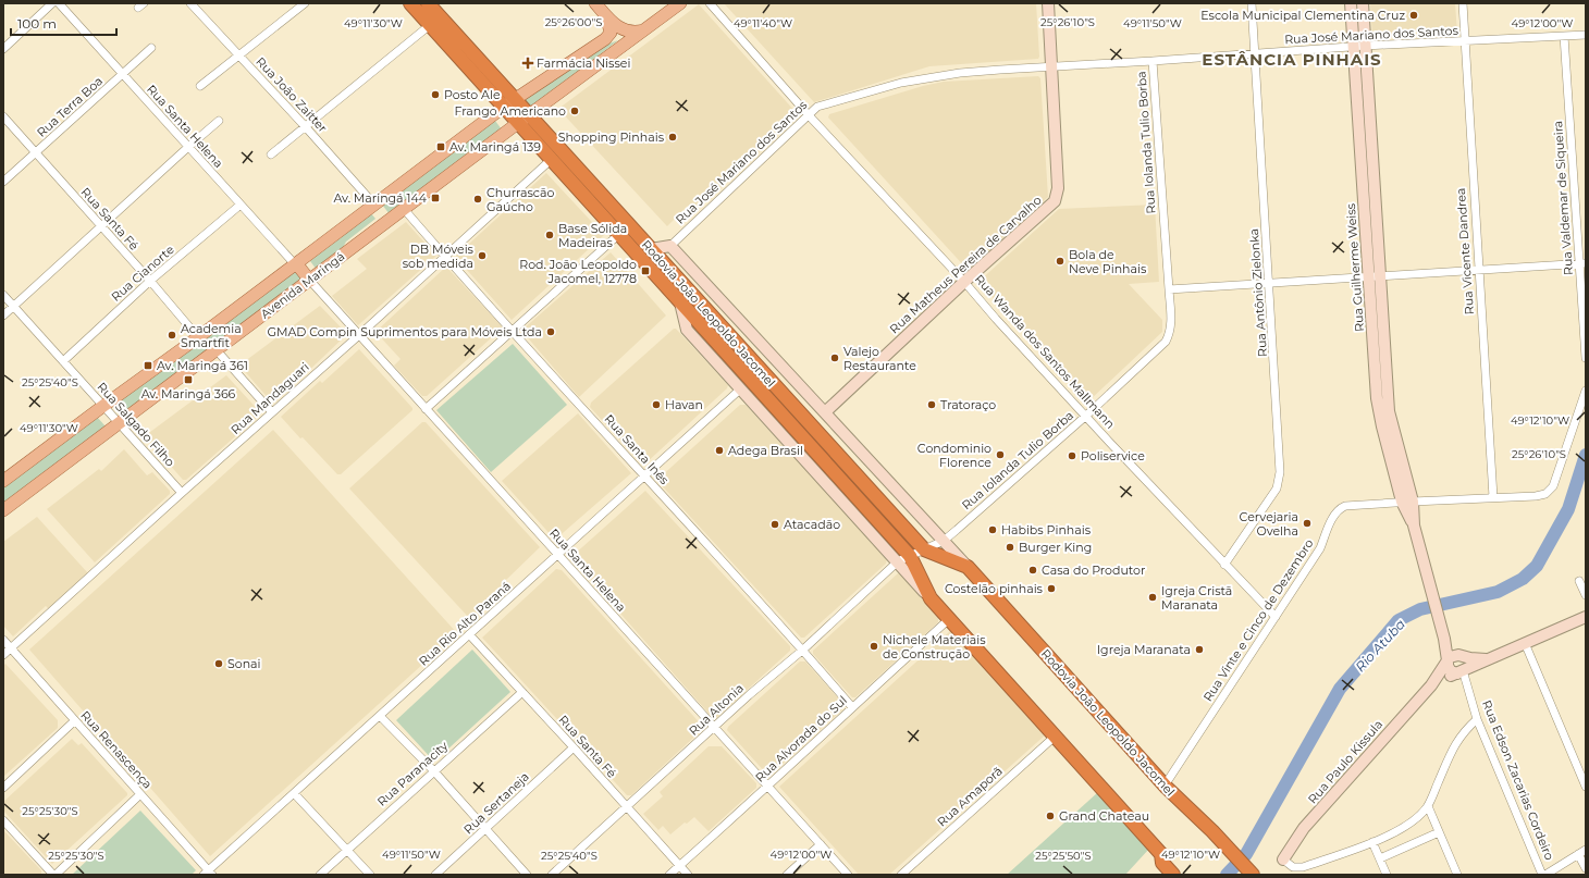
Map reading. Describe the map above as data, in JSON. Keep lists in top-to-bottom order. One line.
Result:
{"streets":{"highway":["Rodovia João Leopoldo Jacomel"],"main road":["Avenida Maringá"],"street":["Rua José Mariano dos Santos","Rua João Zaitter","Rua Terra Boa","Rua Santa Helena","Rua Iolanda Tulio Borba","Rua Valdemar de Siqueira","Rua Santa Fé","Rua Vicente Dandrea","Rua Matheus Pereira de Carvalho","Rua Guilherme Weiss","Rua Cianorte","Rua Antônio Zielonka","Rua Wanda dos Santos Mallmann","Rua Mandaguari","Rua Salgado Filho","Rua Santa Inês","Rua Vinte e Cinco de Dezembro","Rua Rio Alto Paraná","Rua Altonia","Rua Alvorada do Sul","Rua Renascença","Rua Paulo Kissula","Rua Paranacity","Rua Edson Zacarias Cordeiro","Rua Amaporã","Rua Sertaneja"]},"crossings":[["Rua José Mariano dos Santos","Rua Iolanda Tulio Borba"],["Rua José Mariano dos Santos","Rua Valdemar de Siqueira"],["Rua José Mariano dos Santos","Rua Vicente Dandrea"],["Rua José Mariano dos Santos","Rua Matheus Pereira de Carvalho"],["Rua José Mariano dos Santos","Rua Guilherme Weiss"],["Rua José Mariano dos Santos","Rua Antônio Zielonka"],["Rua José Mariano dos Santos","Rodovia João Leopoldo Jacomel"],["Rua José Mariano dos Santos","Rua Wanda dos Santos Mallmann"],["Rua João Zaitter","Avenida Maringá"],["Rua Terra Boa","Rua Santa Helena"],["Rua Terra Boa","Rua Santa Fé"],["Rua Santa Helena","Rua Cianorte"],["Rua Santa Helena","Avenida Maringá"],["Rua Santa Helena","Rua Mandaguari"],["Rua Santa Helena","Rua Rio Alto Paraná"],["Rua Santa Helena","Rua Altonia"],["Rua Santa Helena","Rua Alvorada do Sul"],["Rua Iolanda Tulio Borba","Rodovia João Leopoldo Jacomel"],["Rua Iolanda Tulio Borba","Rua Wanda dos Santos Mallmann"],["Rua Iolanda Tulio Borba","Rua Altonia"],["Rua Santa Fé","Rua Cianorte"],["Rua Santa Fé","Avenida Maringá"],["Rua Santa Fé","Rua Rio Alto Paraná"],["Rua Santa Fé","Rua Altonia"],["Rua Santa Fé","Rua Alvorada do Sul"],["Rua Santa Fé","Rua Paranacity"],["Rua Santa Fé","Rua Sertaneja"],["Rua Vicente Dandrea","Rua Vinte e Cinco de Dezembro"],["Rua Matheus Pereira de Carvalho","Rodovia João Leopoldo Jacomel"],["Rua Matheus Pereira de Carvalho","Rua Wanda dos Santos Mallmann"],["Rua Guilherme Weiss","Rua Vinte e Cinco de Dezembro"],["Rua Cianorte","Rua Salgado Filho"],["Avenida Maringá","Rodovia João Leopoldo Jacomel"],["Avenida Maringá","Rua Salgado Filho"],["Avenida Maringá","Rua Santa Inês"],["Rua Antônio Zielonka","Rua Wanda dos Santos Mallmann"],["Rodovia João Leopoldo Jacomel","Rua Mandaguari"],["Rodovia João Leopoldo Jacomel","Rua Vinte e Cinco de Dezembro"],["Rodovia João Leopoldo Jacomel","Rua Rio Alto Paraná"],["Rodovia João Leopoldo Jacomel","Rua Altonia"],["Rodovia João Leopoldo Jacomel","Rua Alvorada do Sul"],["Rodovia João Leopoldo Jacomel","Rua Amaporã"],["Rua Wanda dos Santos Mallmann","Rua Vinte e Cinco de Dezembro"],["Rua Mandaguari","Rua Salgado Filho"],["Rua Mandaguari","Rua Santa Inês"],["Rua Mandaguari","Rua Renascença"],["Rua Santa Inês","Rua Rio Alto Paraná"],["Rua Santa Inês","Rua Altonia"],["Rua Santa Inês","Rua Alvorada do Sul"],["Rua Rio Alto Paraná","Rua Renascença"],["Rua Paulo Kissula","Rua Edson Zacarias Cordeiro"]],"districts":["ESTÂNCIA PINHAIS"],"water":["Rio Atuba"],"places":{"other":["Escola Municipal Clementina Cruz","Posto Ale","Frango Americano","Shopping Pinhais","Churrascão Gaúcho","Base Sólida Madeiras","DB Móveis sob medida","Bola de Neve Pinhais","GMAD Compin Suprimentos para Móveis Ltda","Academia Smartfit","Valejo Restaurante","Havan","Tratoraço","Adega Brasil","Condominio Florence","Poliservice","Cervejaria Ovelha","Atacadão","Habibs Pinhais","Burger King","Casa do Produtor","Costelão pinhais","Igreja Cristã Maranata","Nichele Materiais de Construção","Igreja Maranata","Sonai","Grand Chateau"],"health":["Farmácia Nissei"],"transit":["Av. Maringá 139","Av. Maringá 144","Rod. João Leopoldo Jacomel, 12778","Av. Maringá 361","Av. Maringá 366"]},"scale_bar":"100 m","coordinates":["25°26'00\"S","25°26'10\"S","49°11'30\"W","49°11'40\"W","49°11'50\"W","49°12'00\"W","25°25'40\"S","49°12'10\"W","25°25'30\"S","25°25'50\"S"]}
